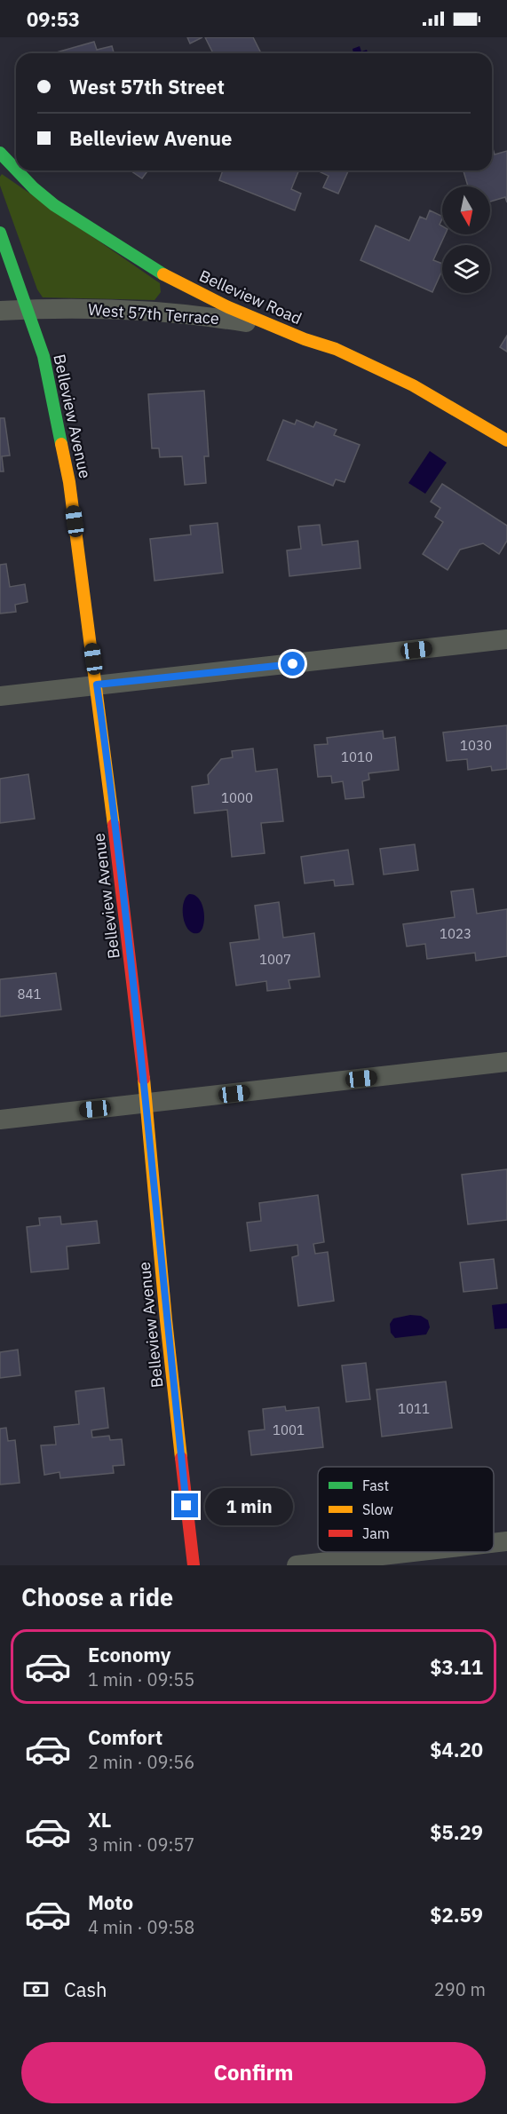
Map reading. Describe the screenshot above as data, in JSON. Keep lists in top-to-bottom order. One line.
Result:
{"streets":{"street":["Belleview Road","West 57th Terrace","Belleview Avenue"]},"crossings":[["Belleview Road","West 57th Terrace"],["West 57th Terrace","Belleview Avenue"]],"house_numbers":["1030","1010","1000","1023","1007","841","1011","1001"],"legend":["Fast","Slow","Jam"],"north":"bottom","page":{"status":"09:53","banner":["West 57th Street","Belleview Avenue"],"bubble":"1 min","heading":"Choose a ride","list":[{"name":"Economy","note":"1 min · 09:55","value":"$3.11"},{"name":"Comfort","note":"2 min · 09:56","value":"$4.20"},{"name":"XL","note":"3 min · 09:57","value":"$5.29"},{"name":"Moto","note":"4 min · 09:58","value":"$2.59"}],"pay":["Cash","290 m"],"buttons":"Confirm"}}
